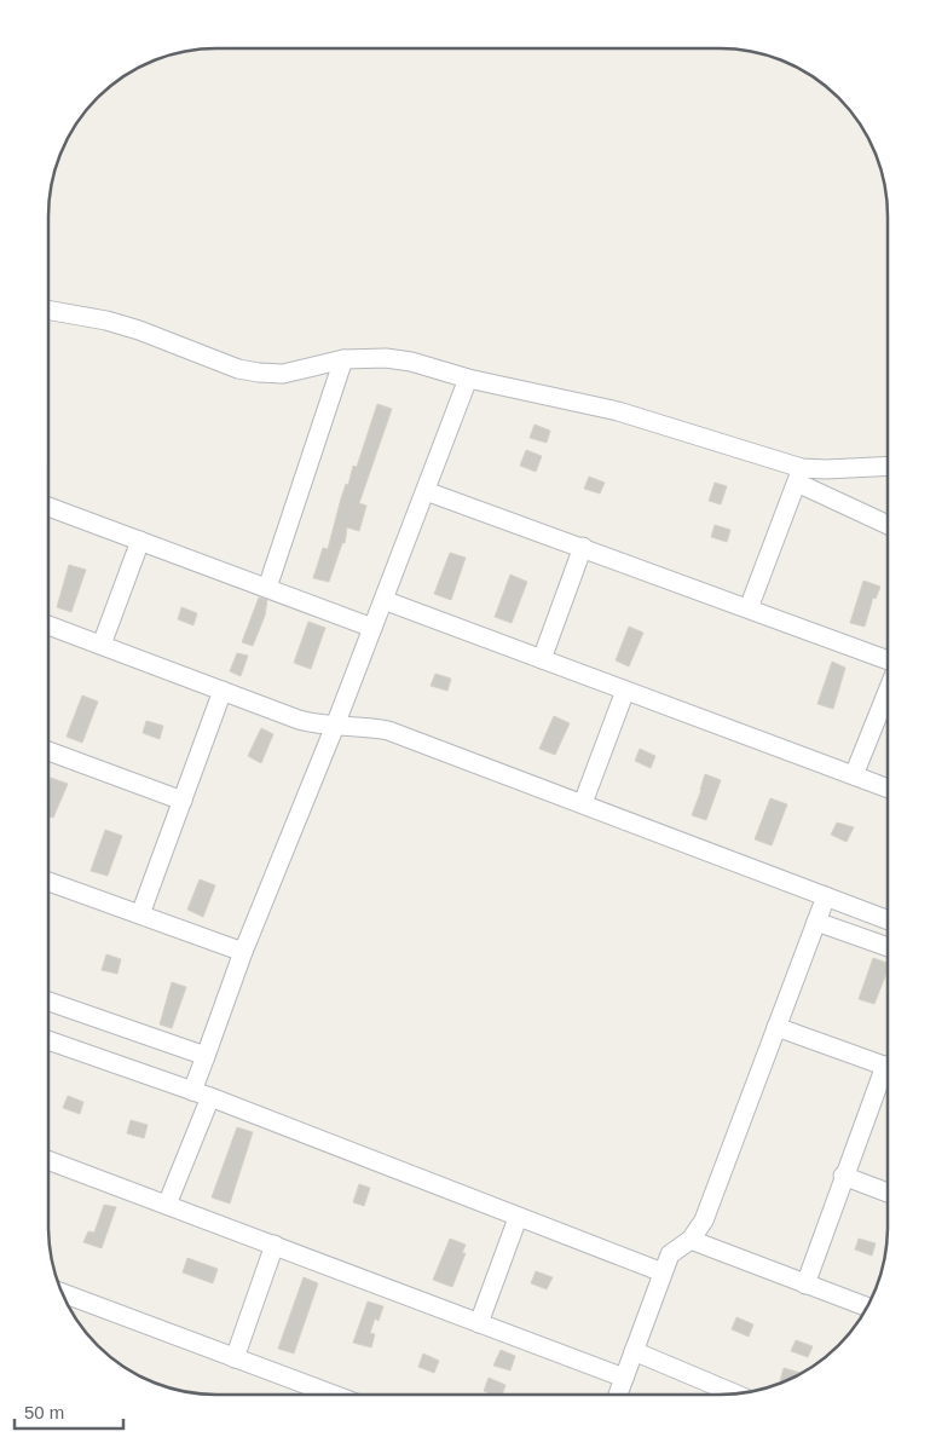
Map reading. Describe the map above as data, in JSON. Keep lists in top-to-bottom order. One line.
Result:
{"scale_bar":"50 m"}
